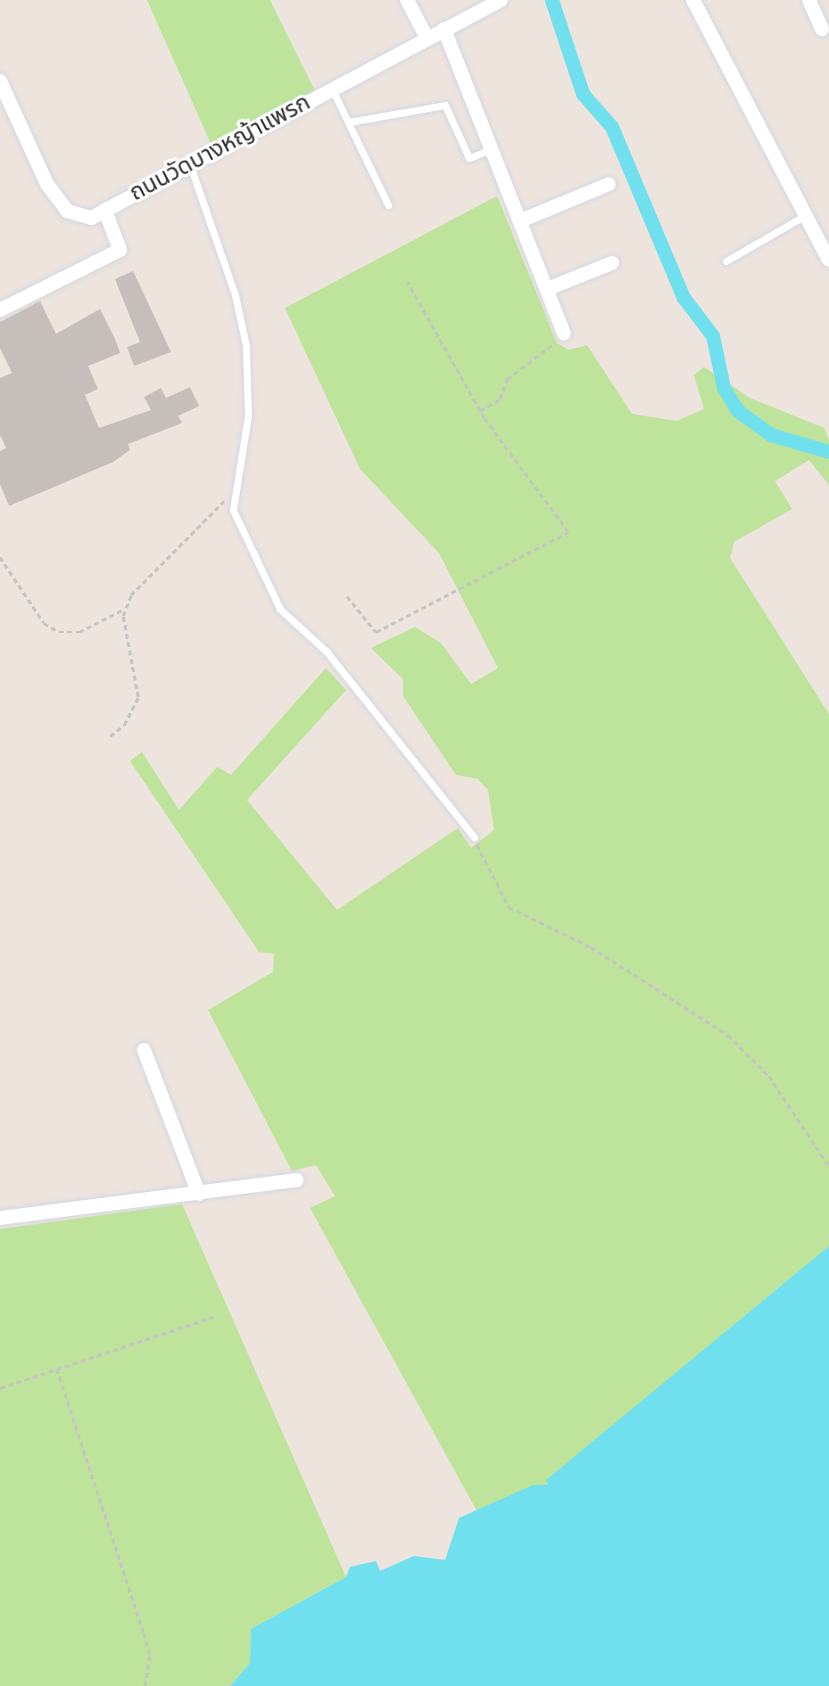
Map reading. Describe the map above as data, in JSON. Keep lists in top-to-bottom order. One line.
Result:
{"streets":{"street":["ถนนวัดบางหญ้าแพรก"]}}
